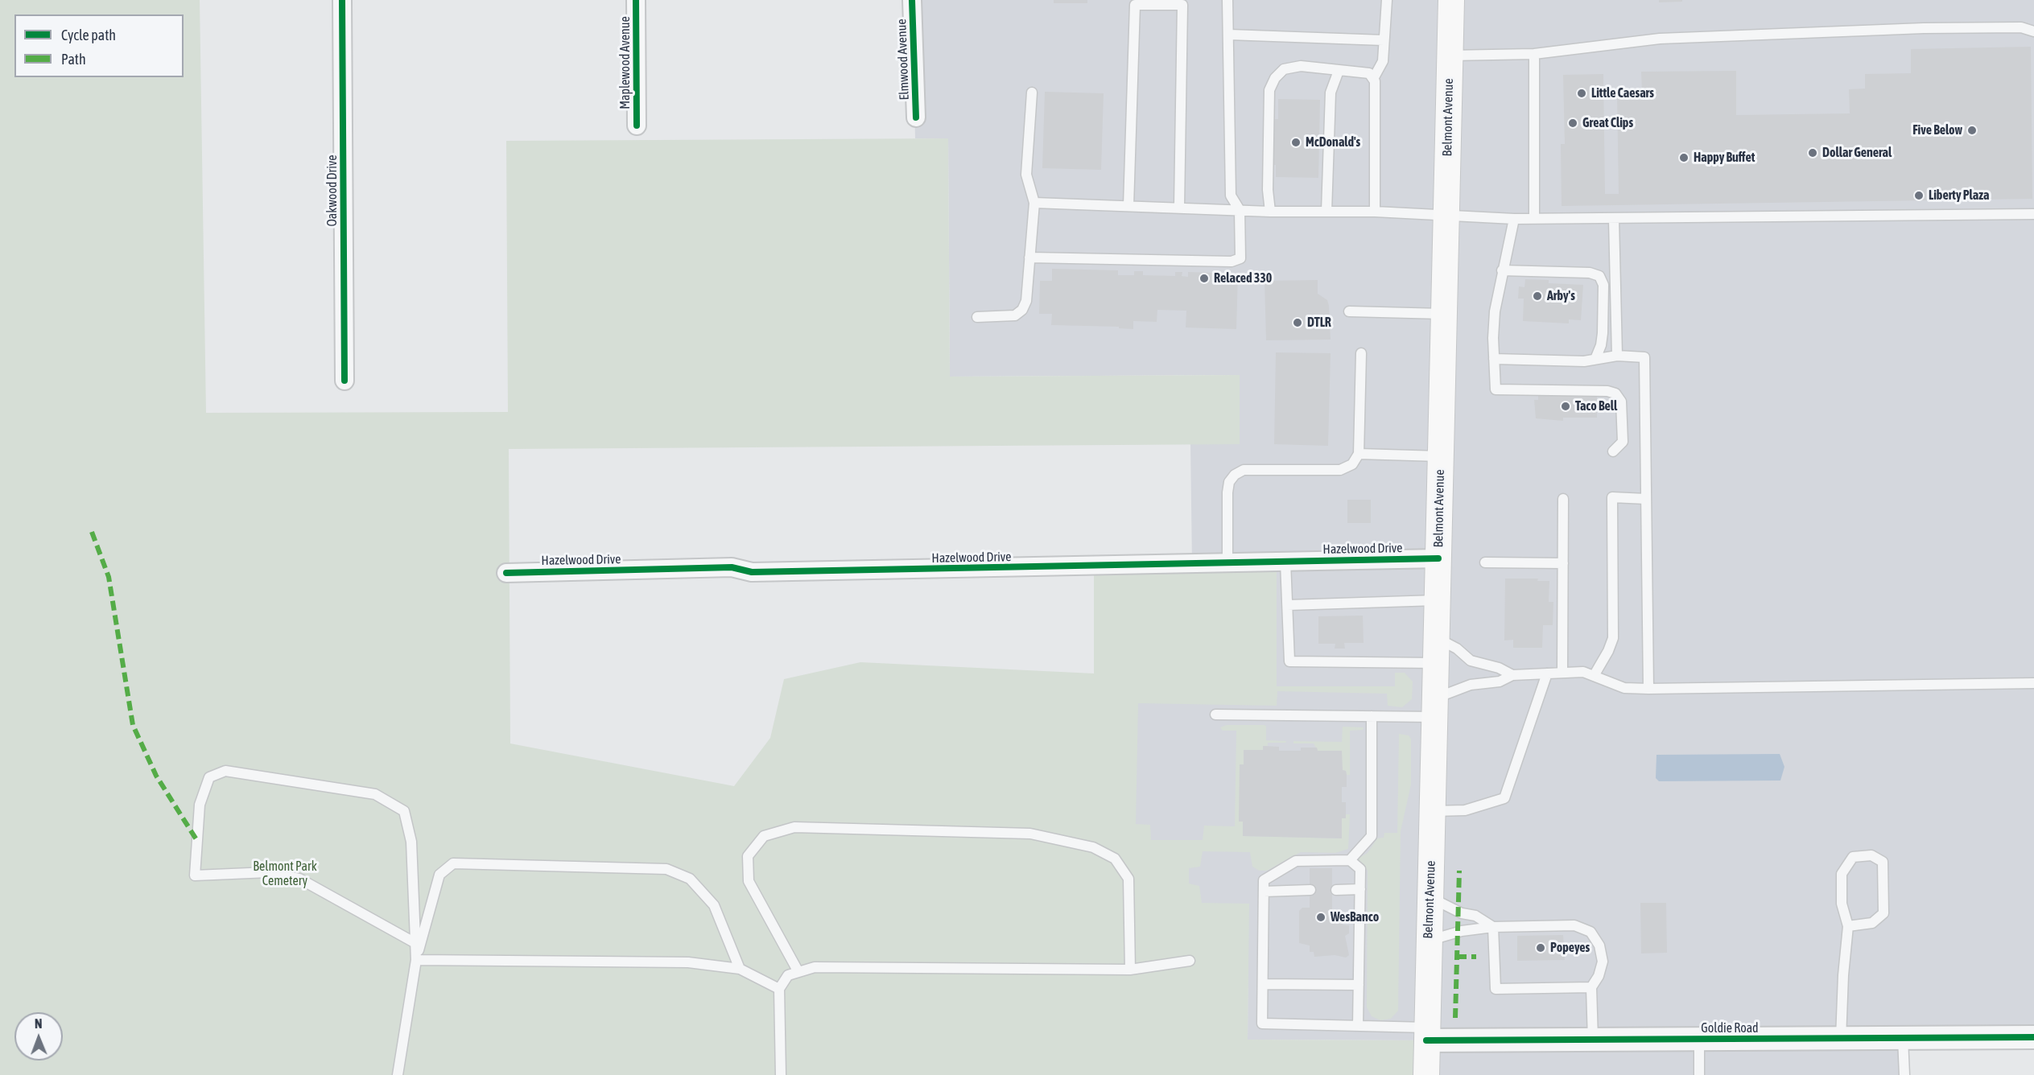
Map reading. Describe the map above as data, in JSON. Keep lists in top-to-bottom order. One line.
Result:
{"streets":{"main road":["Belmont Avenue"],"street":["Elmwood Avenue","Maplewood Avenue","Oakwood Drive","Hazelwood Drive","Goldie Road"]},"crossings":[["Belmont Avenue","Hazelwood Drive"],["Belmont Avenue","Goldie Road"]],"parks":["Belmont Park Cemetery"],"places":["Little Caesars","Great Clips","Five Below","McDonald's","Dollar General","Happy Buffet","Liberty Plaza","Relaced 330","Arby's","DTLR","Taco Bell","WesBanco","Popeyes"],"legend":["Cycle path","Path"],"north":"top"}
